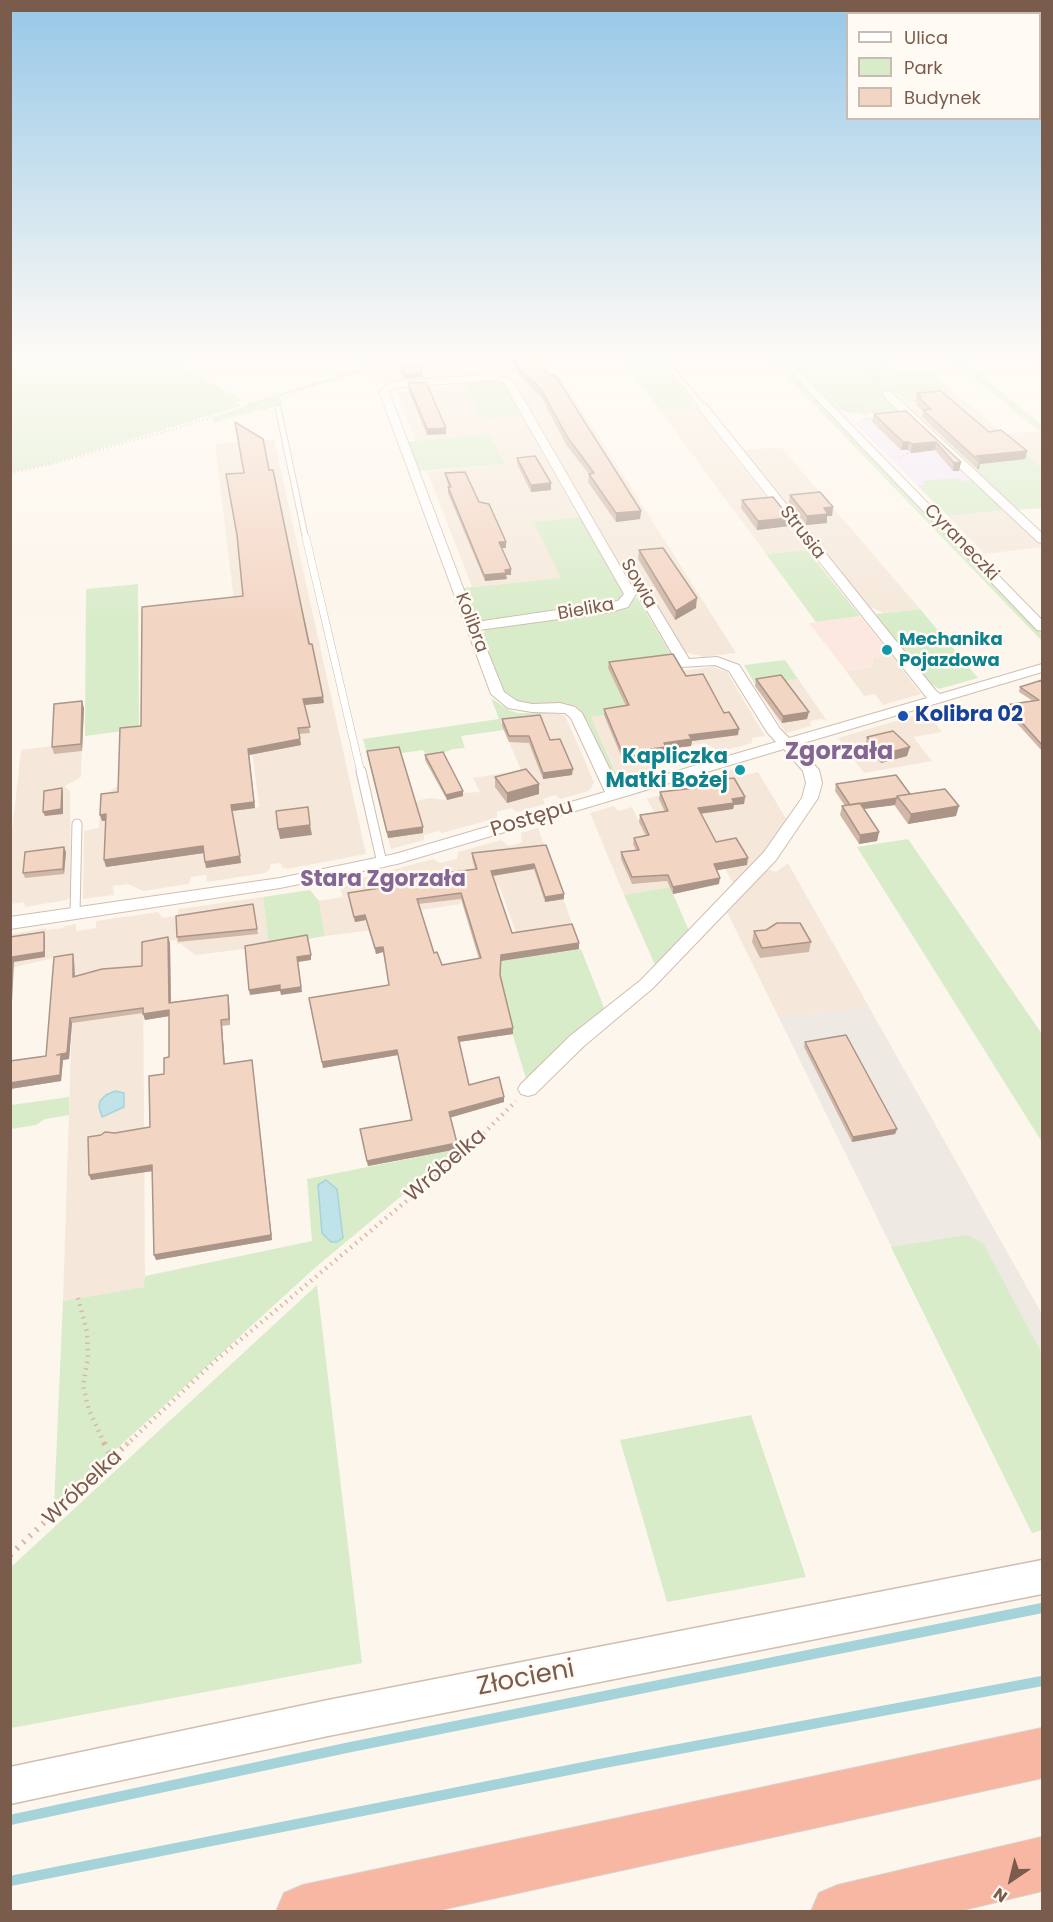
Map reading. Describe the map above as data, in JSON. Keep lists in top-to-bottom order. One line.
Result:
{"streets":{"street":["Strusia","Cyraneczki","Sowia","Bielika","Kolibra","Postępu","Złocieni"],"path":["Wróbelka"]},"crossings":[["Strusia","Postępu"],["Sowia","Postępu"],["Bielika","Kolibra"],["Kolibra","Postępu"]],"districts":["Zgorzała","Stara Zgorzała"],"places":["Mechanika Pojazdowa","Kolibra 02","Kapliczka Matki Bożej"],"legend":["Ulica","Park","Budynek"],"north":"bottom left"}
